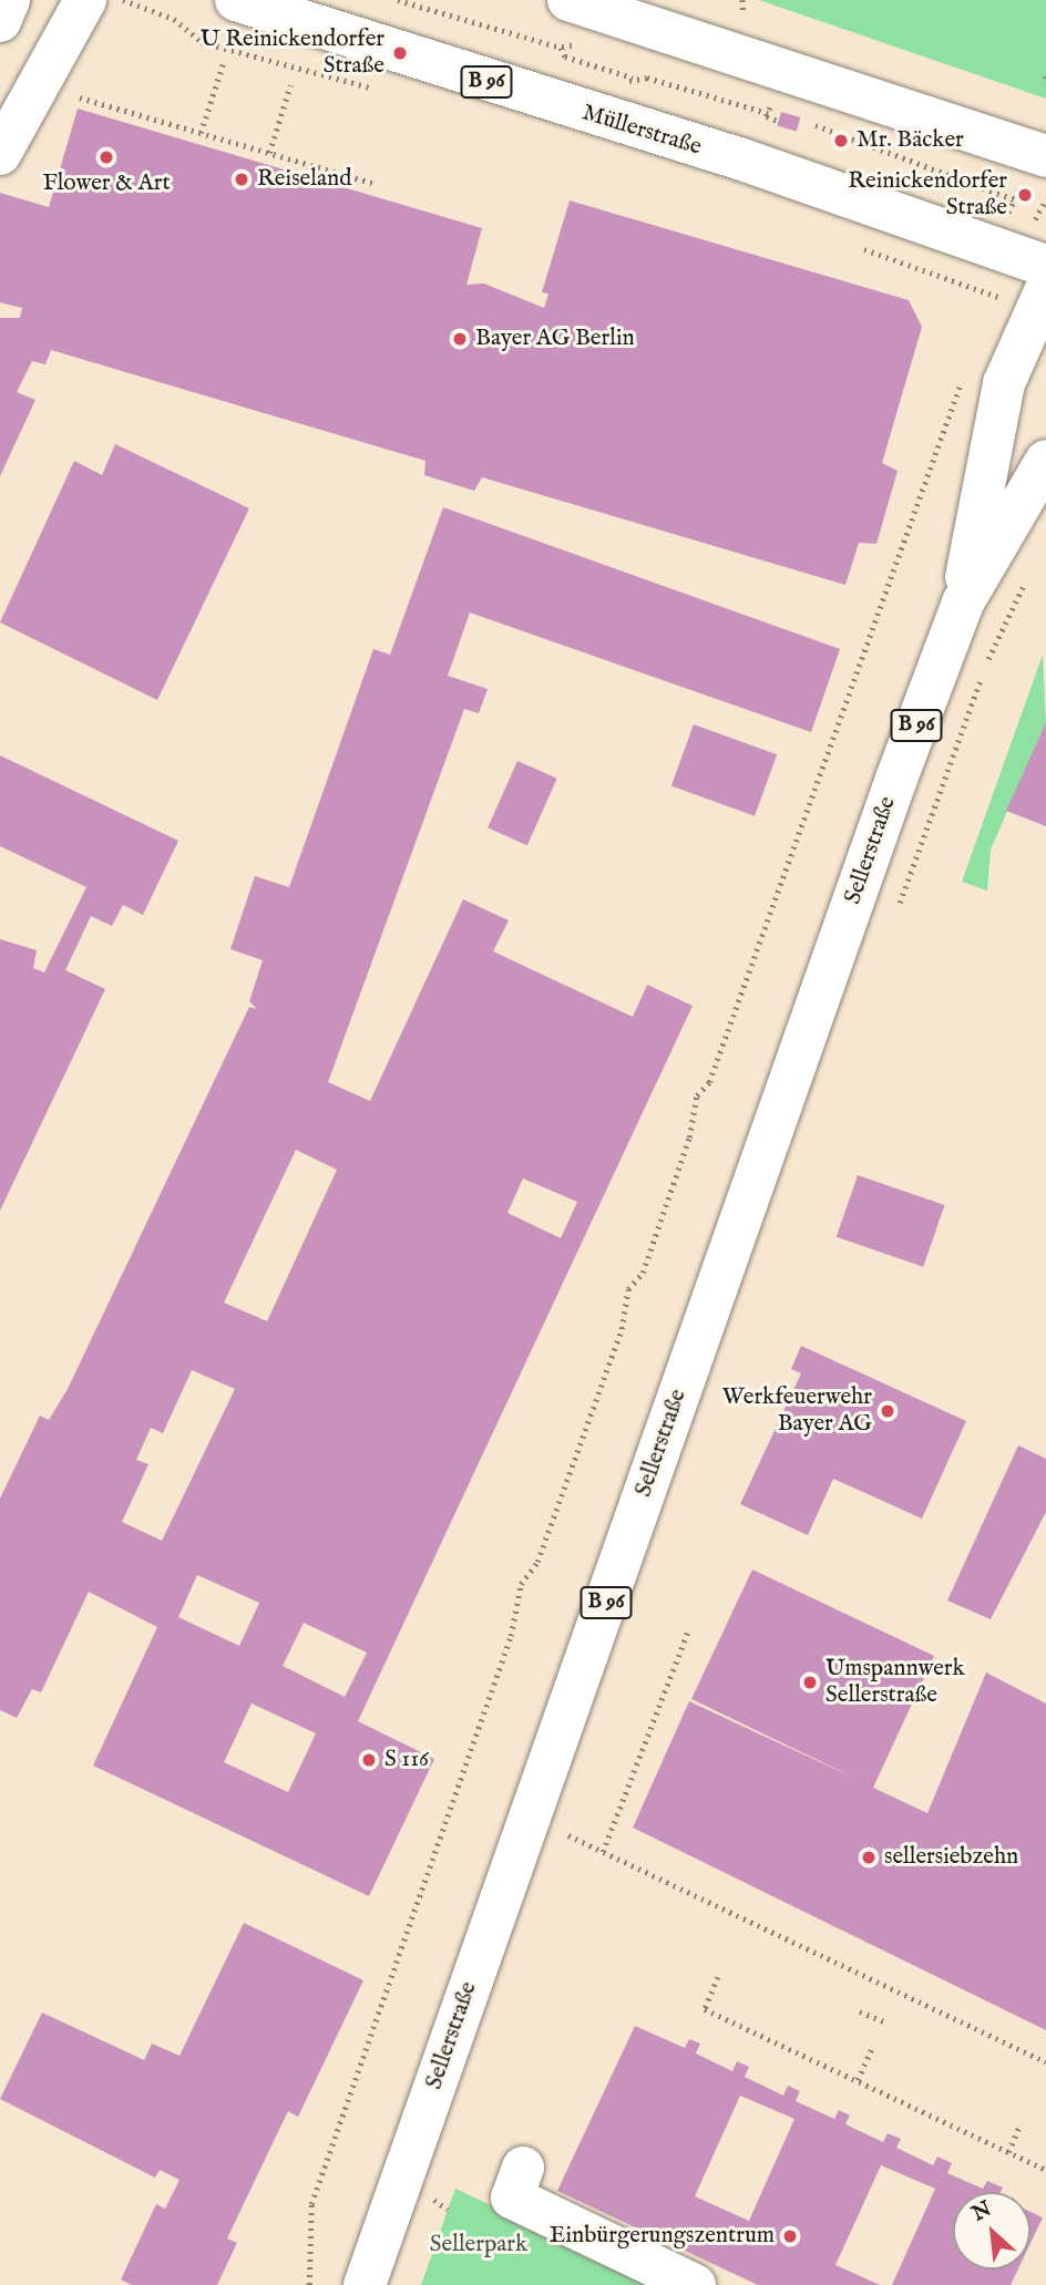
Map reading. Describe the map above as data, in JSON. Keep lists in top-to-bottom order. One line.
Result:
{"streets":{"main road":["B 96","Müllerstraße","Sellerstraße"]},"parks":["Sellerpark"],"places":["U Reinickendorfer Straße","Mr. Bäcker","Flower & Art","Reiseland","Reinickendorfer Straße","Bayer AG Berlin","Werkfeuerwehr Bayer AG","Umspannwerk Sellerstraße","S 116","sellersiebzehn","Einbürgerungszentrum"],"north":"top left"}
